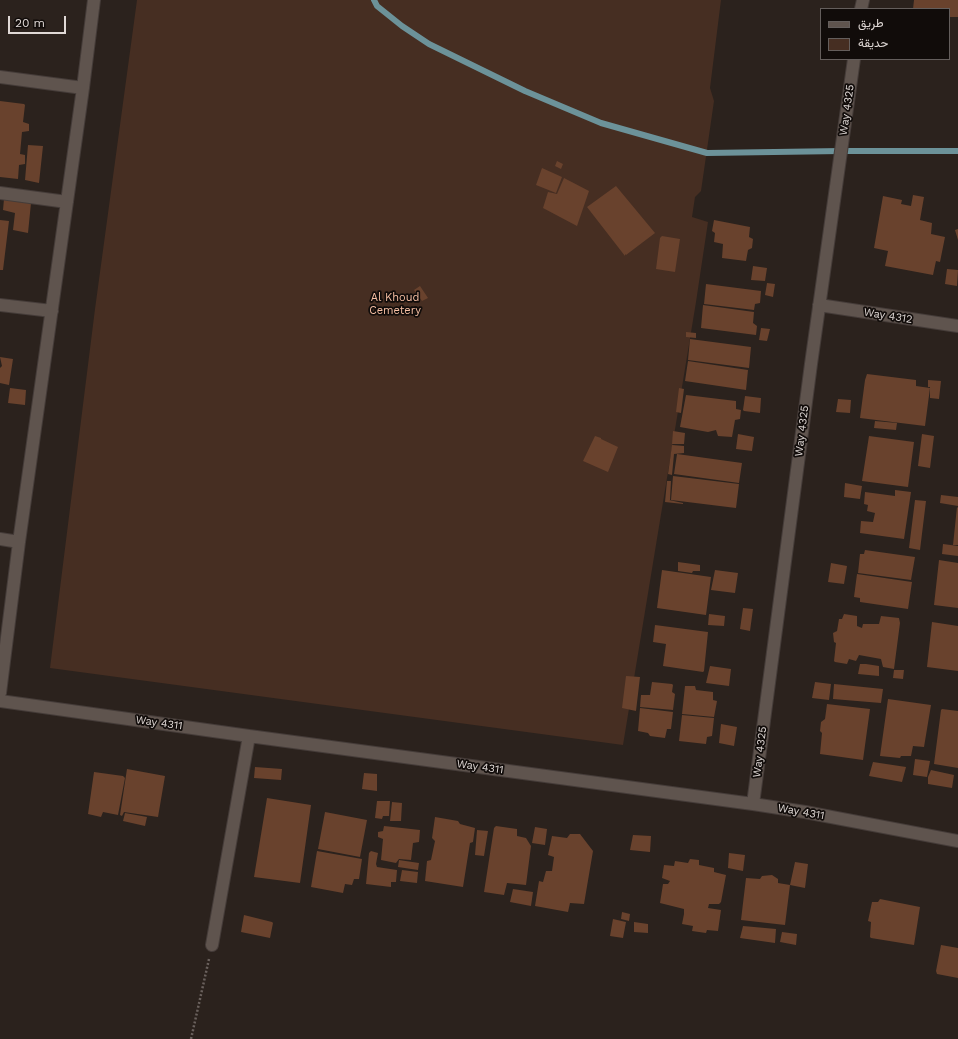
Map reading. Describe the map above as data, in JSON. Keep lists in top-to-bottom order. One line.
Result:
{"streets":{"street":["Way 4325","Way 4312","Way 4311"]},"crossings":[["Way 4325","Way 4312"],["Way 4325","Way 4311"]],"parks":["Al Khoud Cemetery"],"legend":["طريق","حديقة"],"scale_bar":"20 m"}
